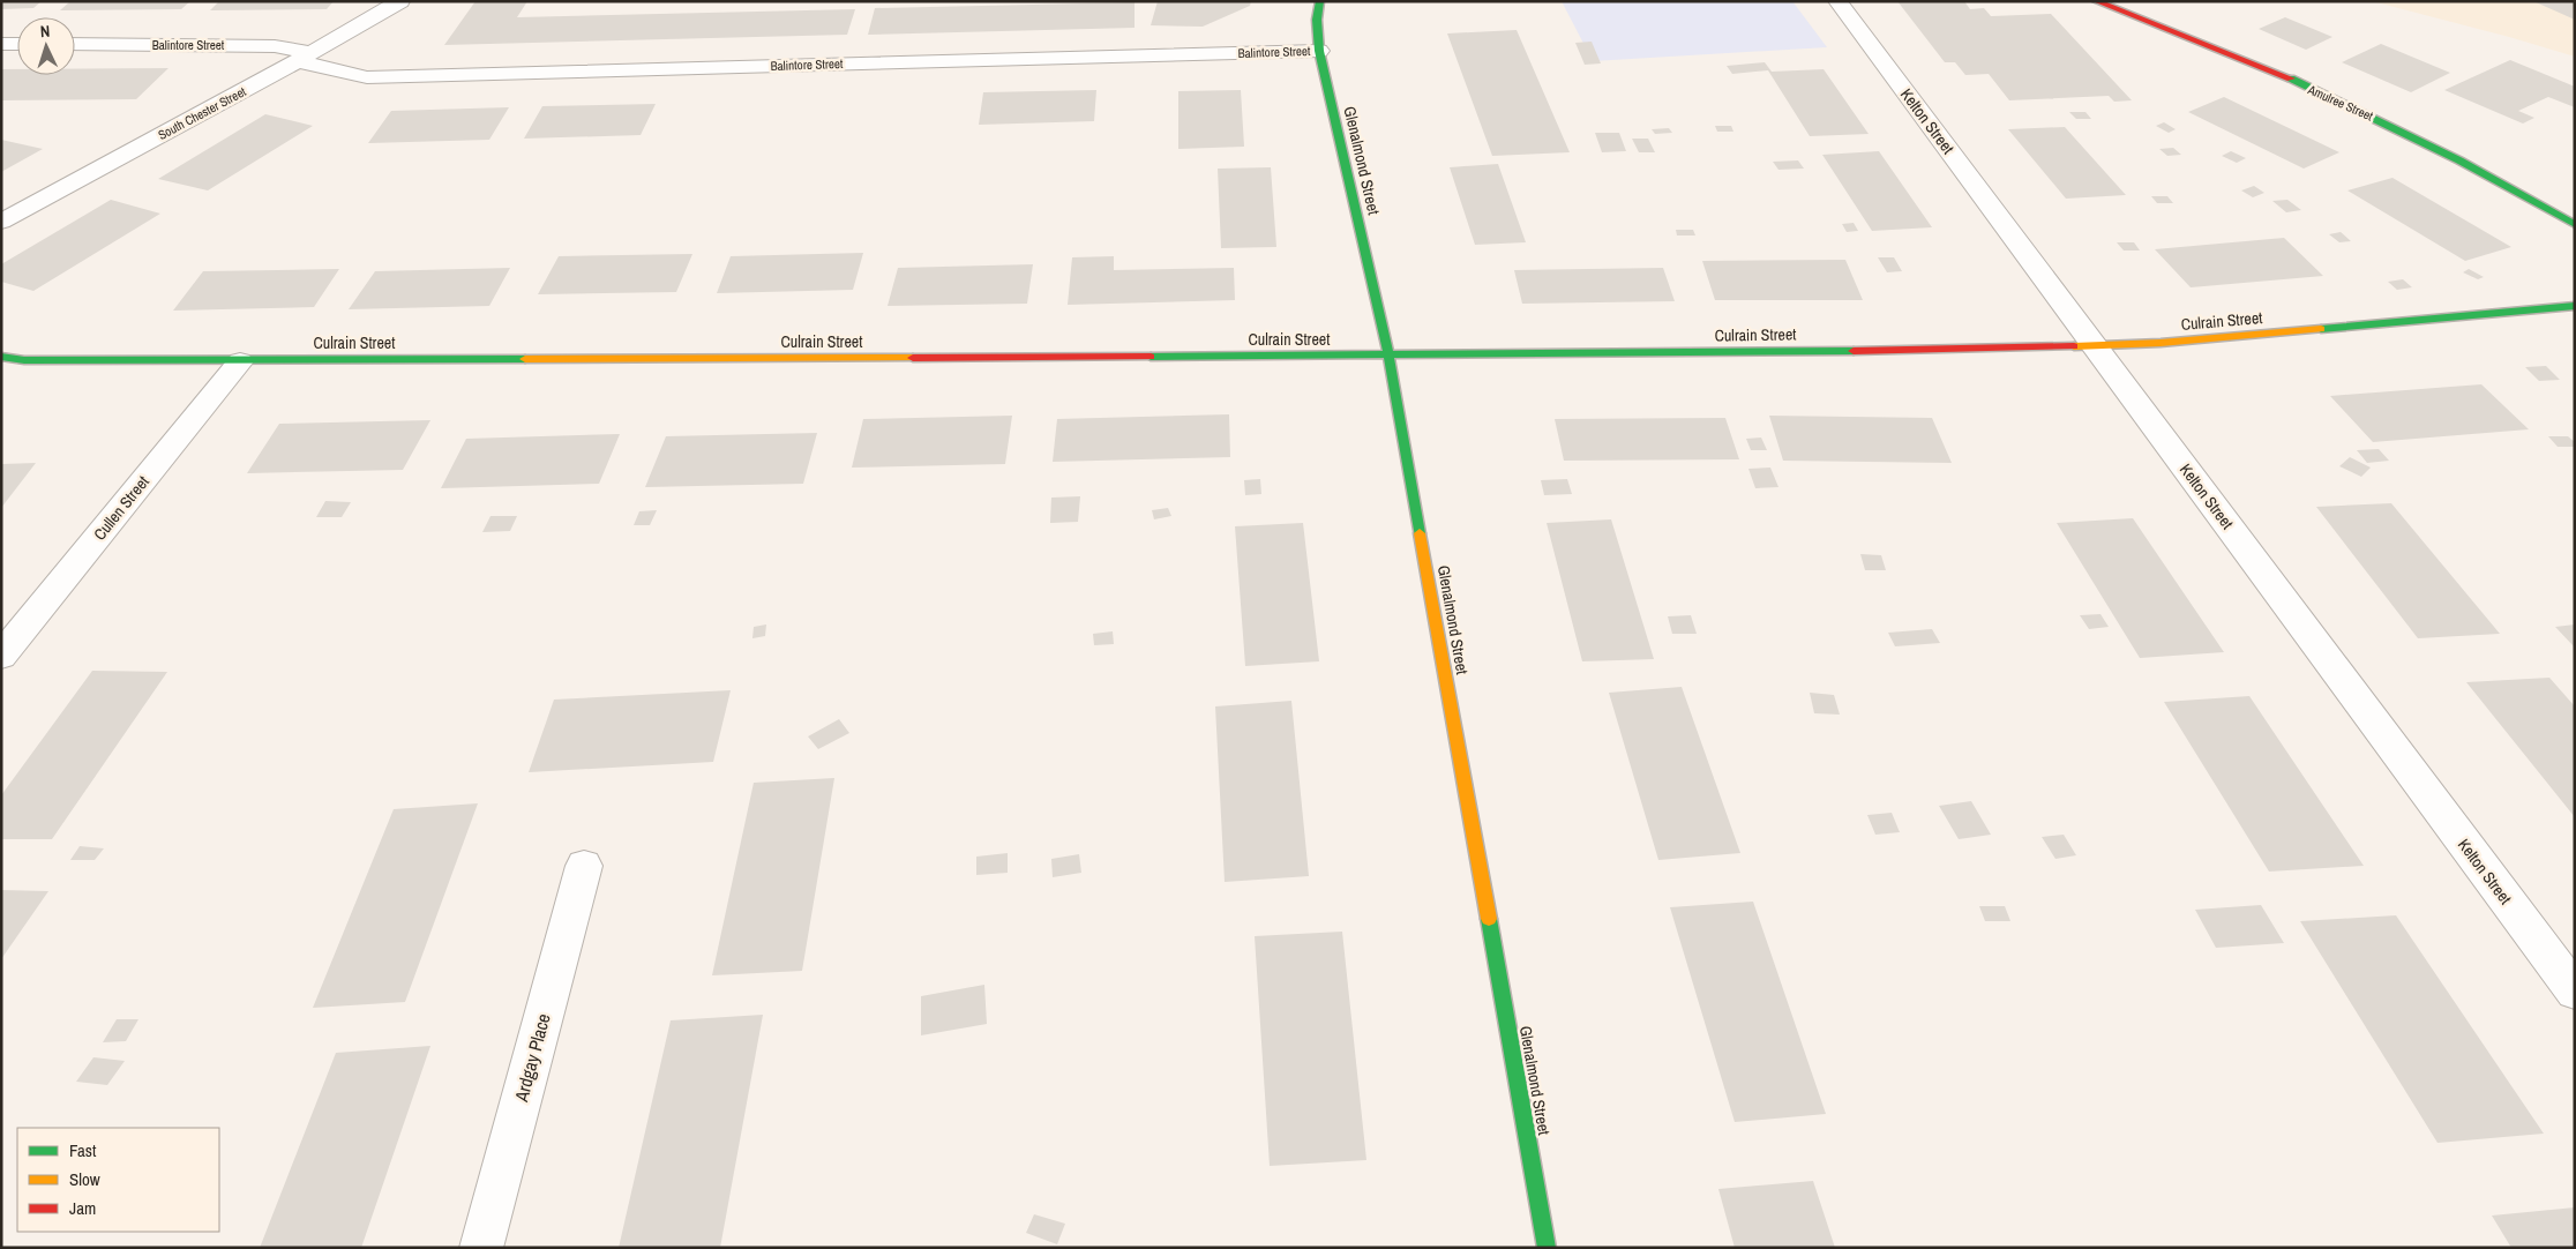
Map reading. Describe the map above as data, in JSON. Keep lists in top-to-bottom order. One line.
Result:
{"streets":{"street":["Balintore Street","Amulree Street","South Chester Street","Kelton Street","Glenalmond Street","Culrain Street","Cullen Street","Ardgay Place"]},"crossings":[["Balintore Street","South Chester Street"],["Balintore Street","Glenalmond Street"],["Kelton Street","Culrain Street"],["Glenalmond Street","Culrain Street"],["Culrain Street","Cullen Street"]],"legend":["Fast","Slow","Jam"],"north":"top"}
